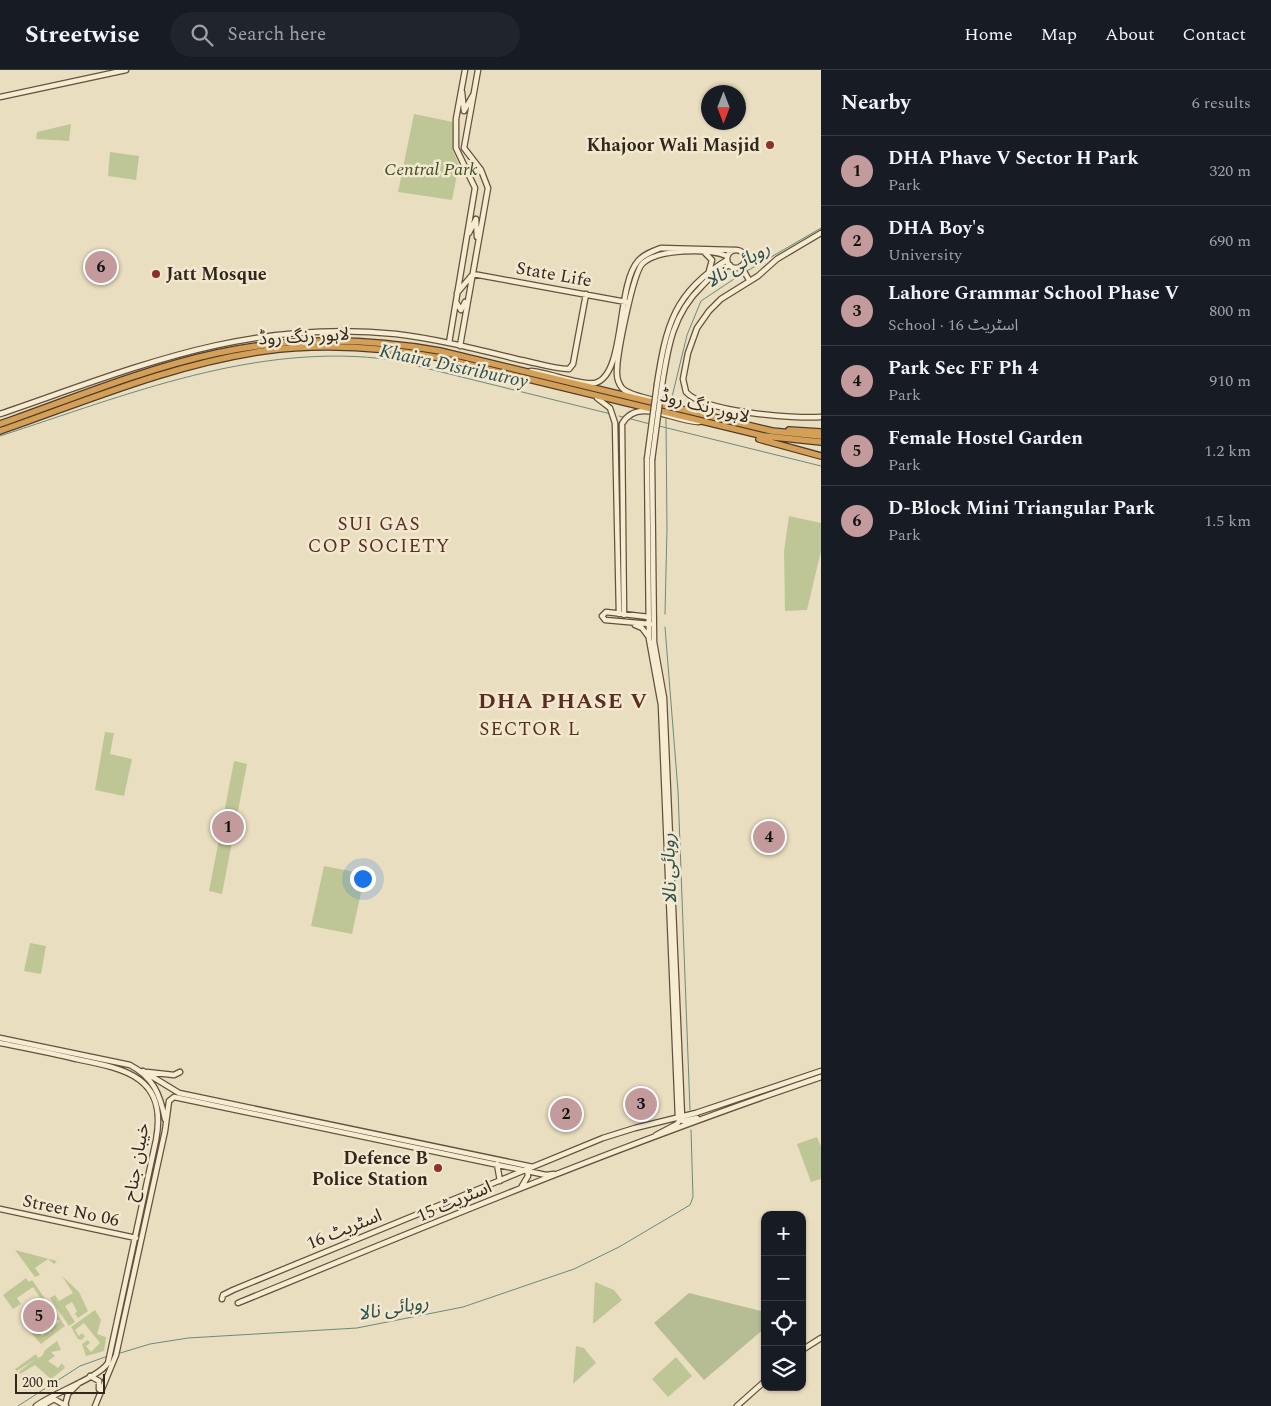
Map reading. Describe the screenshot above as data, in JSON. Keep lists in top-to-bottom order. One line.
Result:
{"streets":{"highway":["لاہور رنگ روڈ"],"main road":["State Life","خیبان جناح","اسٹریٹ 15","Street No 06","اسٹریٹ 16"]},"crossings":[["خیبان جناح","Street No 06"],["اسٹریٹ 15","اسٹریٹ 16"]],"districts":["SUI GAS COP SOCIETY","DHA PHASE V","SECTOR L"],"water":["روہائی نالا","Khaira Distributroy"],"parks":["Central Park"],"places":["Khajoor Wali Masjid","Jatt Mosque","Defence B Police Station"],"scale_bar":"200 m","north":"bottom","page":{"header":"Streetwise","search":"Search here","nav":["Home","Map","About","Contact"],"heading":["Nearby","6 results"],"list":[{"mark":"1","name":"DHA Phave V Sector H Park","note":"Park","value":"320 m"},{"mark":"2","name":"DHA Boy's","note":"University","value":"690 m"},{"mark":"3","name":"Lahore Grammar School Phase V","note":"School · اسٹریٹ 16","value":"800 m"},{"mark":"4","name":"Park Sec FF Ph 4","note":"Park","value":"910 m"},{"mark":"5","name":"Female Hostel Garden","note":"Park","value":"1.2 km"},{"mark":"6","name":"D-Block Mini Triangular Park","note":"Park","value":"1.5 km"}],"pins":["6","1","4","3","2","5"],"map_buttons":["+","−"],"scale":"200 m"}}
